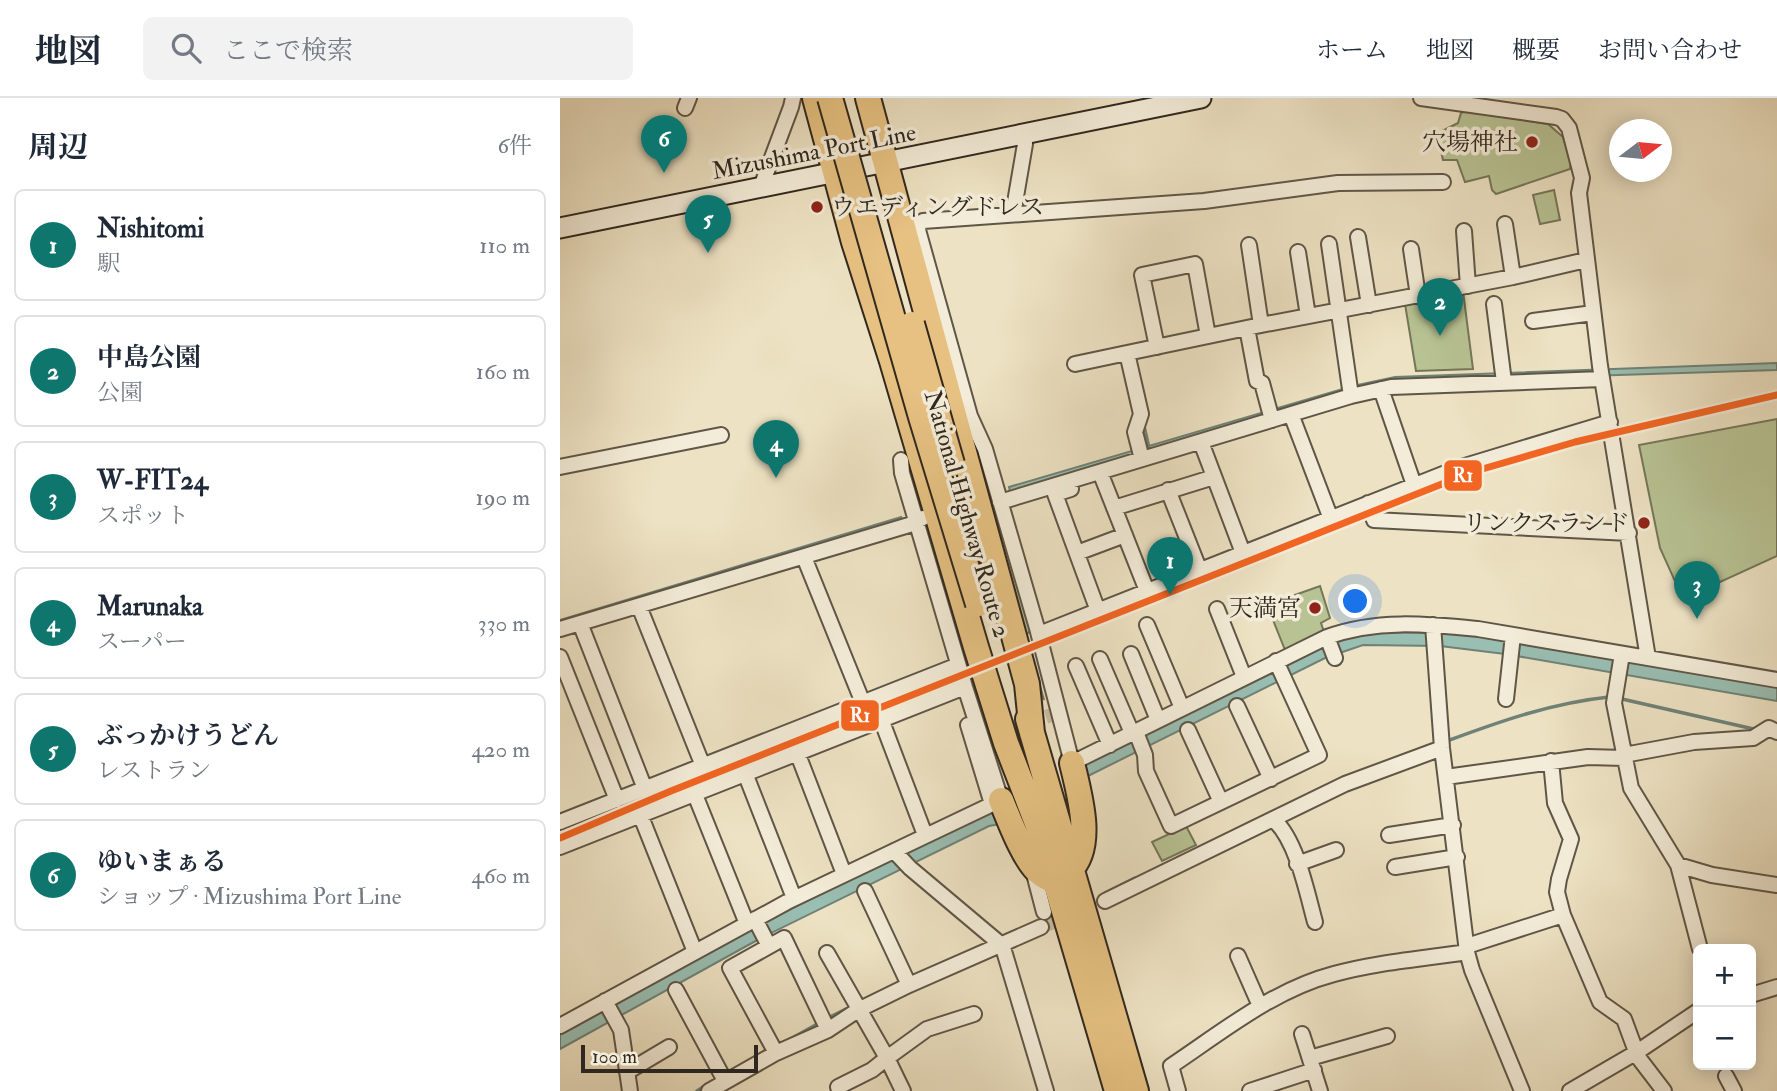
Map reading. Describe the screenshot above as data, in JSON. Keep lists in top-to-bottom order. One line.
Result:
{"streets":{"highway":["National Highway Route 2"],"main road":["Mizushima Port Line"]},"places":["穴場神社","ウエディングドレス","リンクスランド","天満宮"],"lines":["transit line R1"],"scale_bar":"100 m","north":"right","page":{"header":"地図","search":"ここで検索","nav":["ホーム","地図","概要","お問い合わせ"],"heading":["周辺","6件"],"pins":["6","5","2","4","1","3"],"list":[{"mark":"1","name":"Nishitomi","note":"駅","value":"110 m"},{"mark":"2","name":"中島公園","note":"公園","value":"160 m"},{"mark":"3","name":"W-FIT24","note":"スポット","value":"190 m"},{"mark":"4","name":"Marunaka","note":"スーパー","value":"330 m"},{"mark":"5","name":"ぶっかけうどん","note":"レストラン","value":"420 m"},{"mark":"6","name":"ゆいまぁる","note":"ショップ · Mizushima Port Line","value":"460 m"}],"map_buttons":["+","−"],"scale":"100 m"}}
